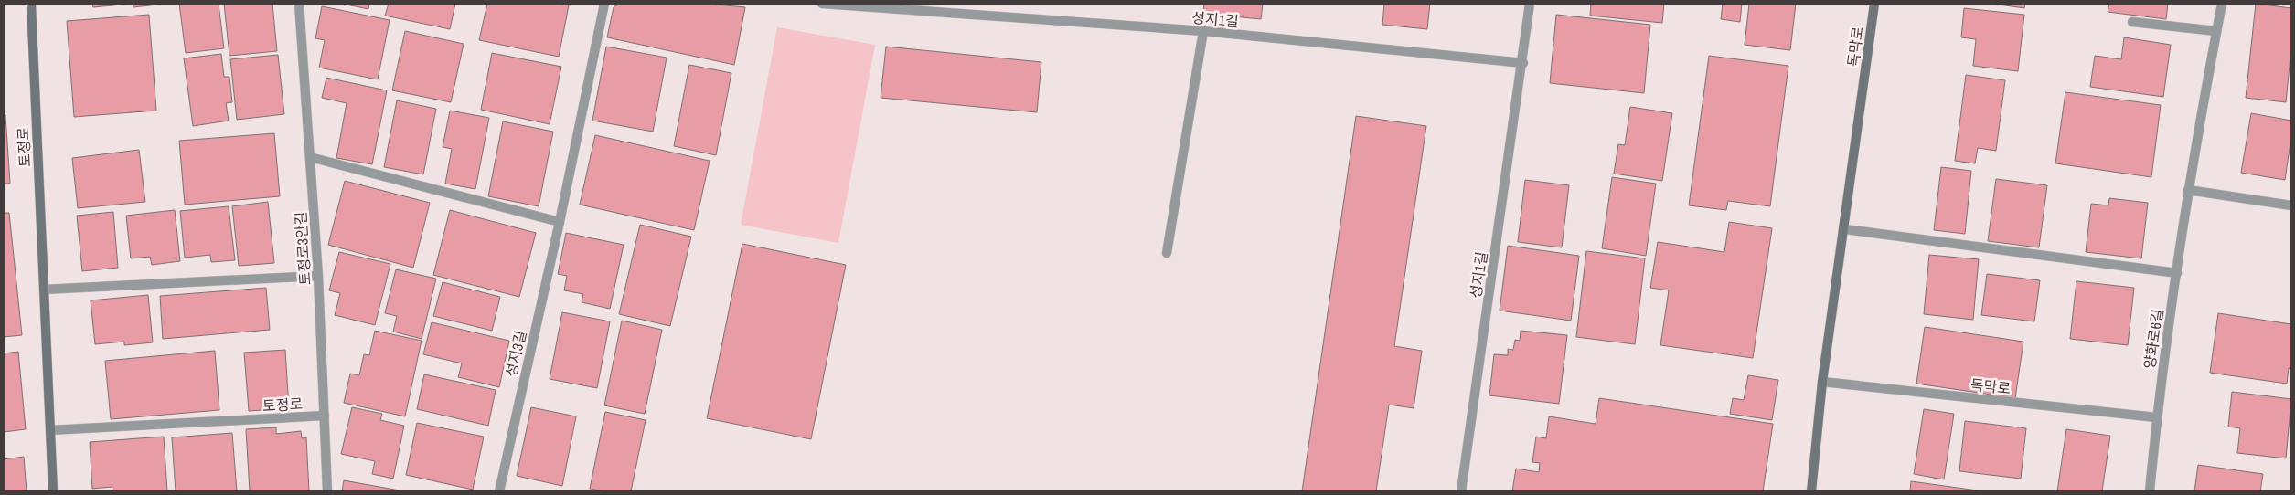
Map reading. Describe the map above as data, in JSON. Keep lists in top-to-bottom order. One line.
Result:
{"streets":{"main road":["독막로","토정로"],"street":["성지1길","토정로3안길","양화로6길","성지3길"]},"crossings":[["독막로","양화로6길"],["토정로","토정로3안길"]]}
